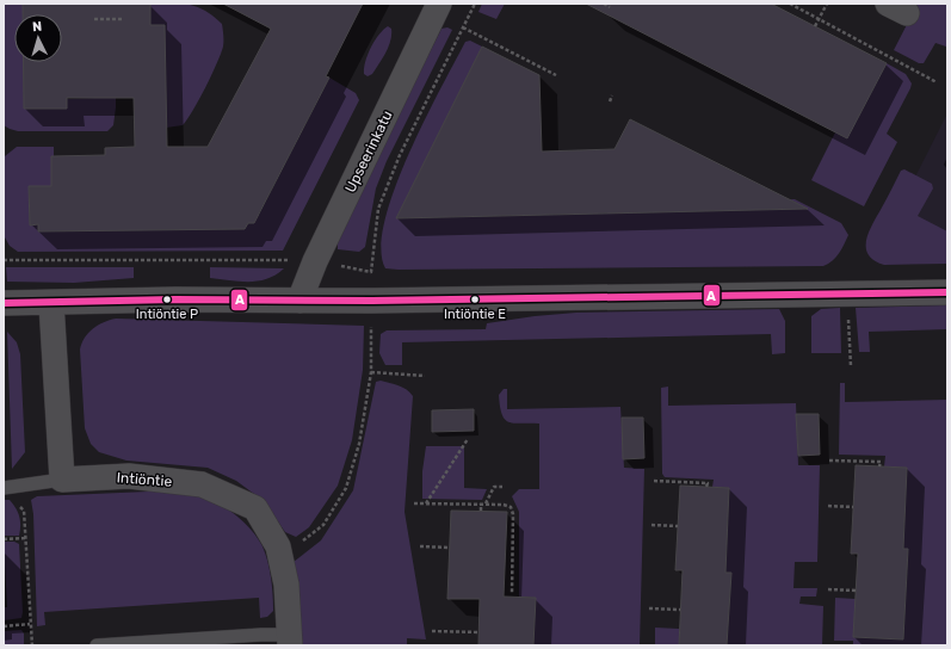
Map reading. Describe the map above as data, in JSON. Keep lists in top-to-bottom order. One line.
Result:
{"streets":{"street":["Upseerinkatu","Intiöntie"]},"places":["Intiöntie P","Intiöntie E"],"lines":["transit line A"],"north":"top"}
